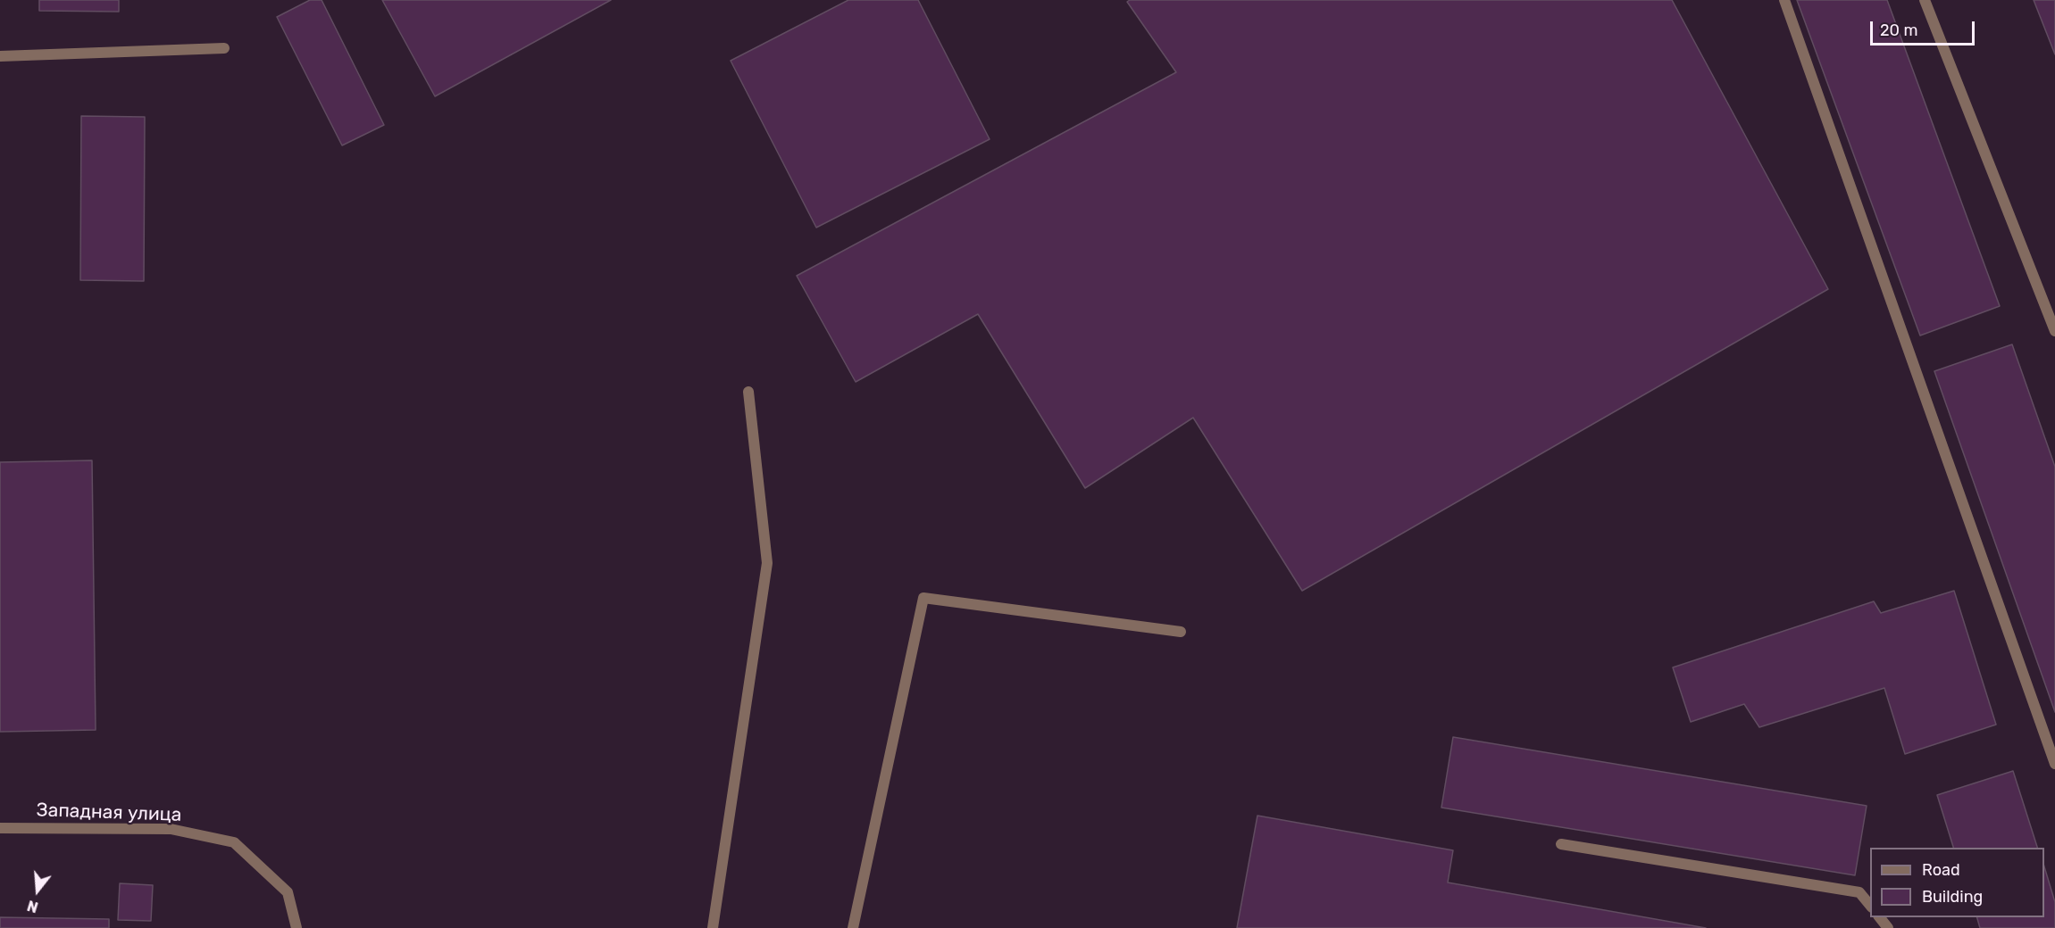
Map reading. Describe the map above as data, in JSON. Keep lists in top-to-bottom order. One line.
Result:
{"streets":{"street":["Западная улица"]},"legend":["Road","Building"],"scale_bar":"20 m","north":"bottom"}
